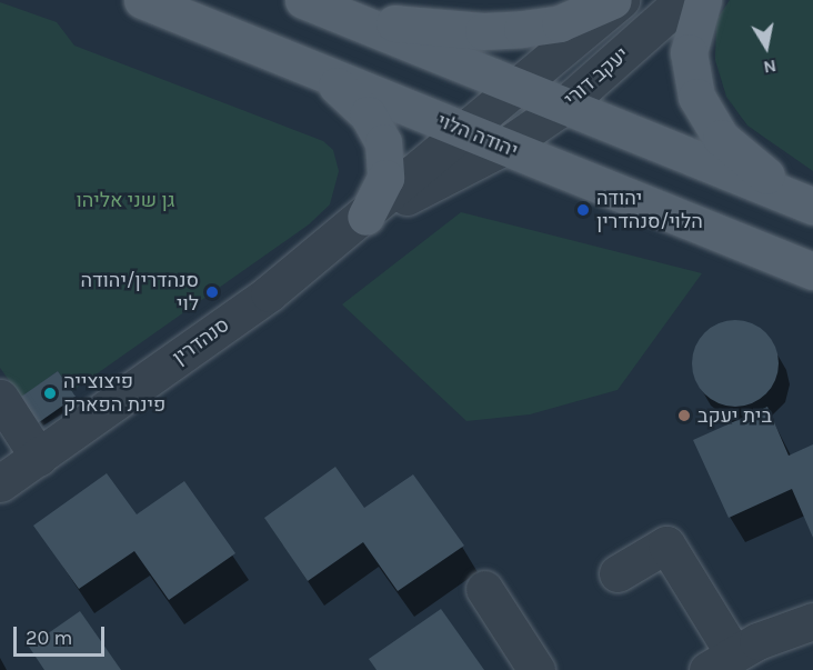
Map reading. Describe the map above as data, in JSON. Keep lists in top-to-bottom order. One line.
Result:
{"streets":{"main road":["יהודה הלוי"],"street":["יעקב דורי","סנהדרין"]},"crossings":[["יעקב דורי","יהודה הלוי"],["יעקב דורי","סנהדרין"],["יהודה הלוי","סנהדרין"]],"parks":["גן שני אליהו"],"places":["יהודה הלוי/סנהדרין","סנהדרין/יהודה לוי","פיצוצייה פינת הפארק","בית יעקב"],"scale_bar":"20 m","north":"bottom"}
